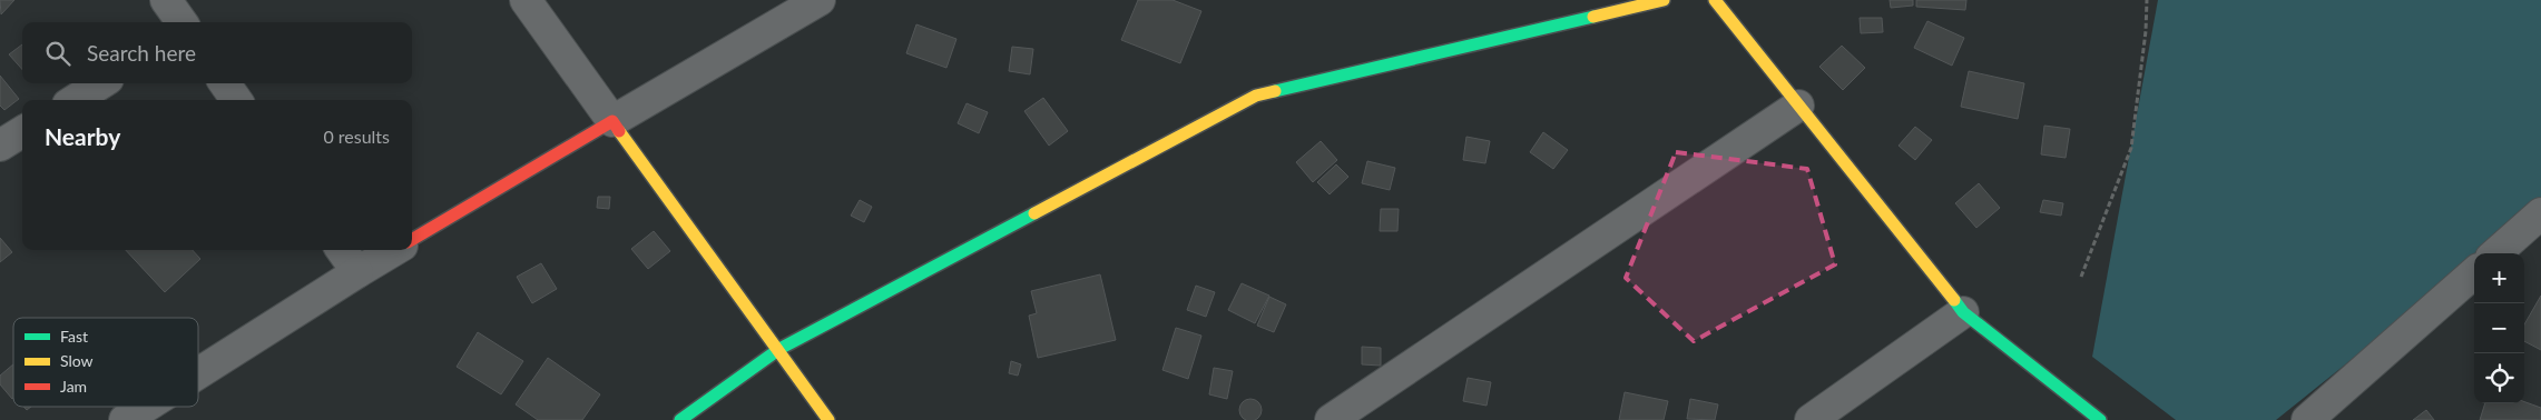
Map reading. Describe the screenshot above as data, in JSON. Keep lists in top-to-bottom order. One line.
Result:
{"legend":["Fast","Slow","Jam"],"page":{"search":"Search here","heading":["Nearby","0 results"],"map_buttons":["+","−"]}}
